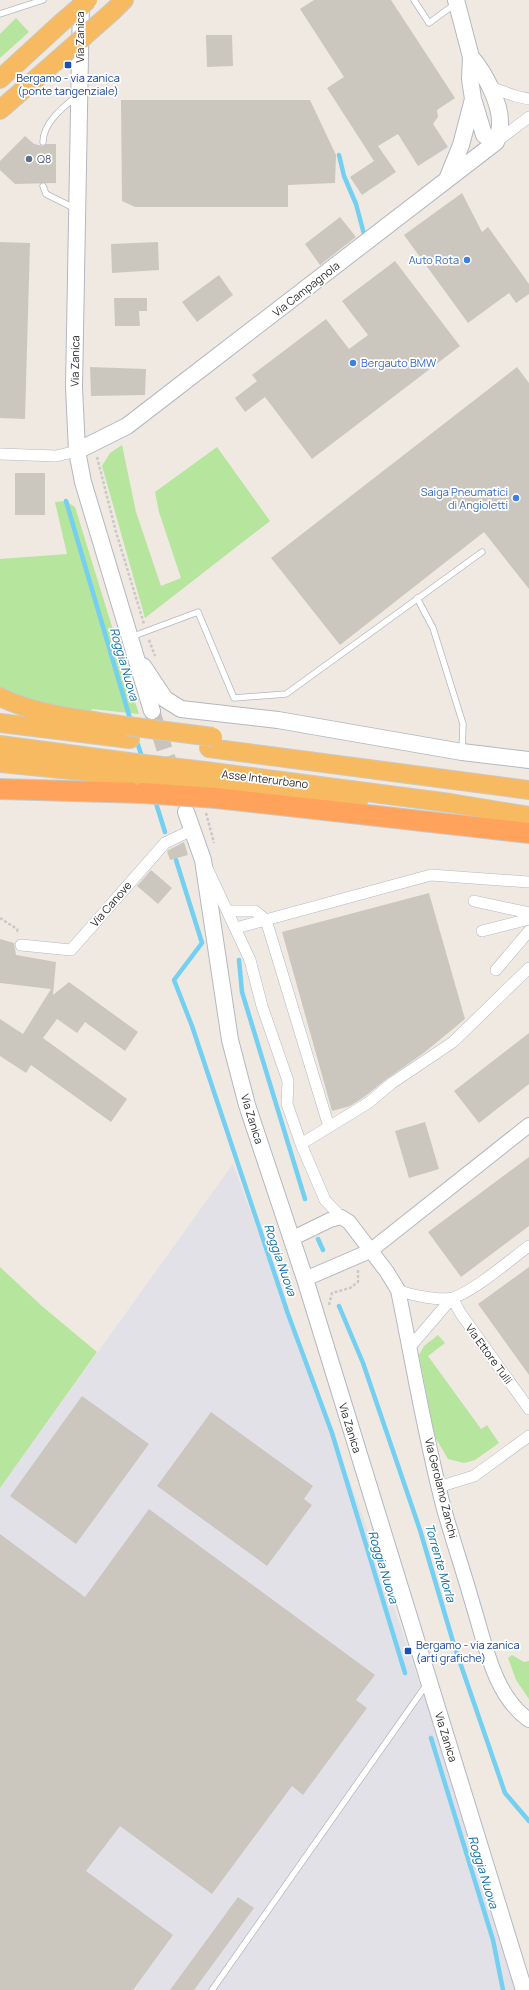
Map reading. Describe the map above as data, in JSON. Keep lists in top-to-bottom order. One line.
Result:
{"streets":{"highway":["Asse Interurbano"],"main road":["Via Zanica","Via Campagnola"],"street":["Via Canove","Via Ettore Tulli","Via Gerolamo Zanchi"]},"crossings":[["Via Zanica","Via Campagnola"],["Via Zanica","Via Canove"],["Via Zanica","Via Gerolamo Zanchi"]],"water":["Roggia Nuova","Torrente Morla"],"places":{"transit":["Bergamo - via zanica (ponte tangenziale)","Bergamo - via zanica (arti grafiche)"],"other":["Q8","Auto Rota","Bergauto BMW","Saiga Pneumatici di Angioletti"]}}
